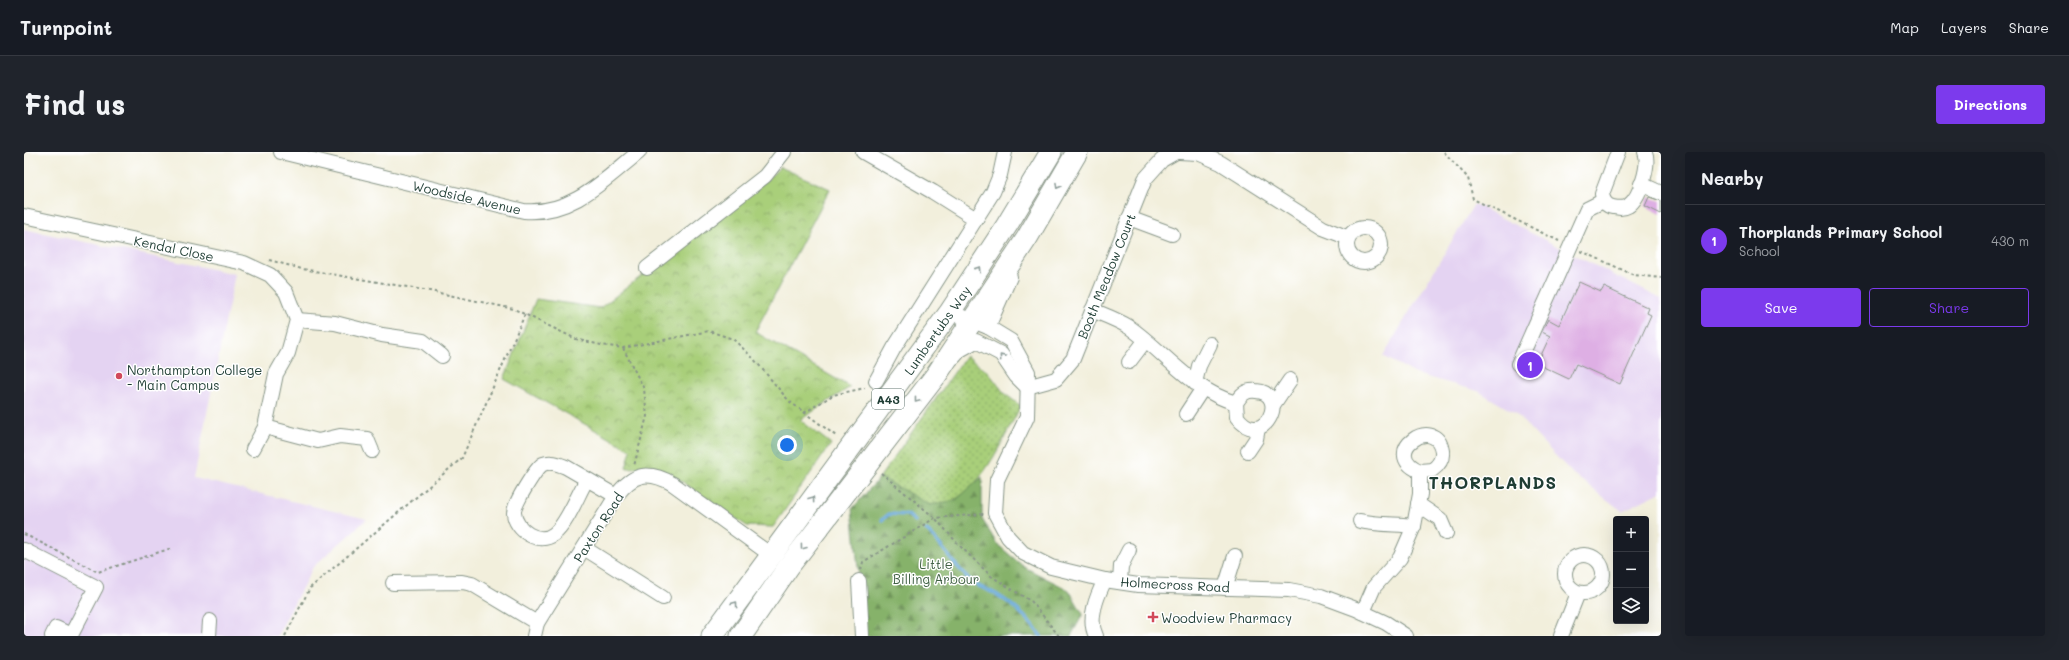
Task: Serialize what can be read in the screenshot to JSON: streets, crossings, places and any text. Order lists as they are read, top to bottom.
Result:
{
  "streets": {
    "highway": ["Lumbertubs Way", "A43"],
    "street": [
      "Woodside Avenue",
      "Kendal Close",
      "Booth Meadow Court",
      "Paxton Road",
      "Holmecross Road"
    ]
  },
  "districts": ["THORPLANDS"],
  "parks": ["Little Billing Arbour"],
  "places": {
    "other": ["Northampton College - Main Campus"],
    "health": ["Woodview Pharmacy"]
  },
  "page": {
    "header": "Turnpoint",
    "nav": ["Map", "Layers", "Share"],
    "buttons": [
      "Directions",
      ["Save", "Share"]
    ],
    "title": "Find us",
    "heading": "Nearby",
    "list": [
      {
        "mark": "1",
        "name": "Thorplands Primary School",
        "note": "School",
        "value": "430 m"
      }
    ],
    "pins": "1",
    "map_buttons": ["+", "−"]
  }
}
